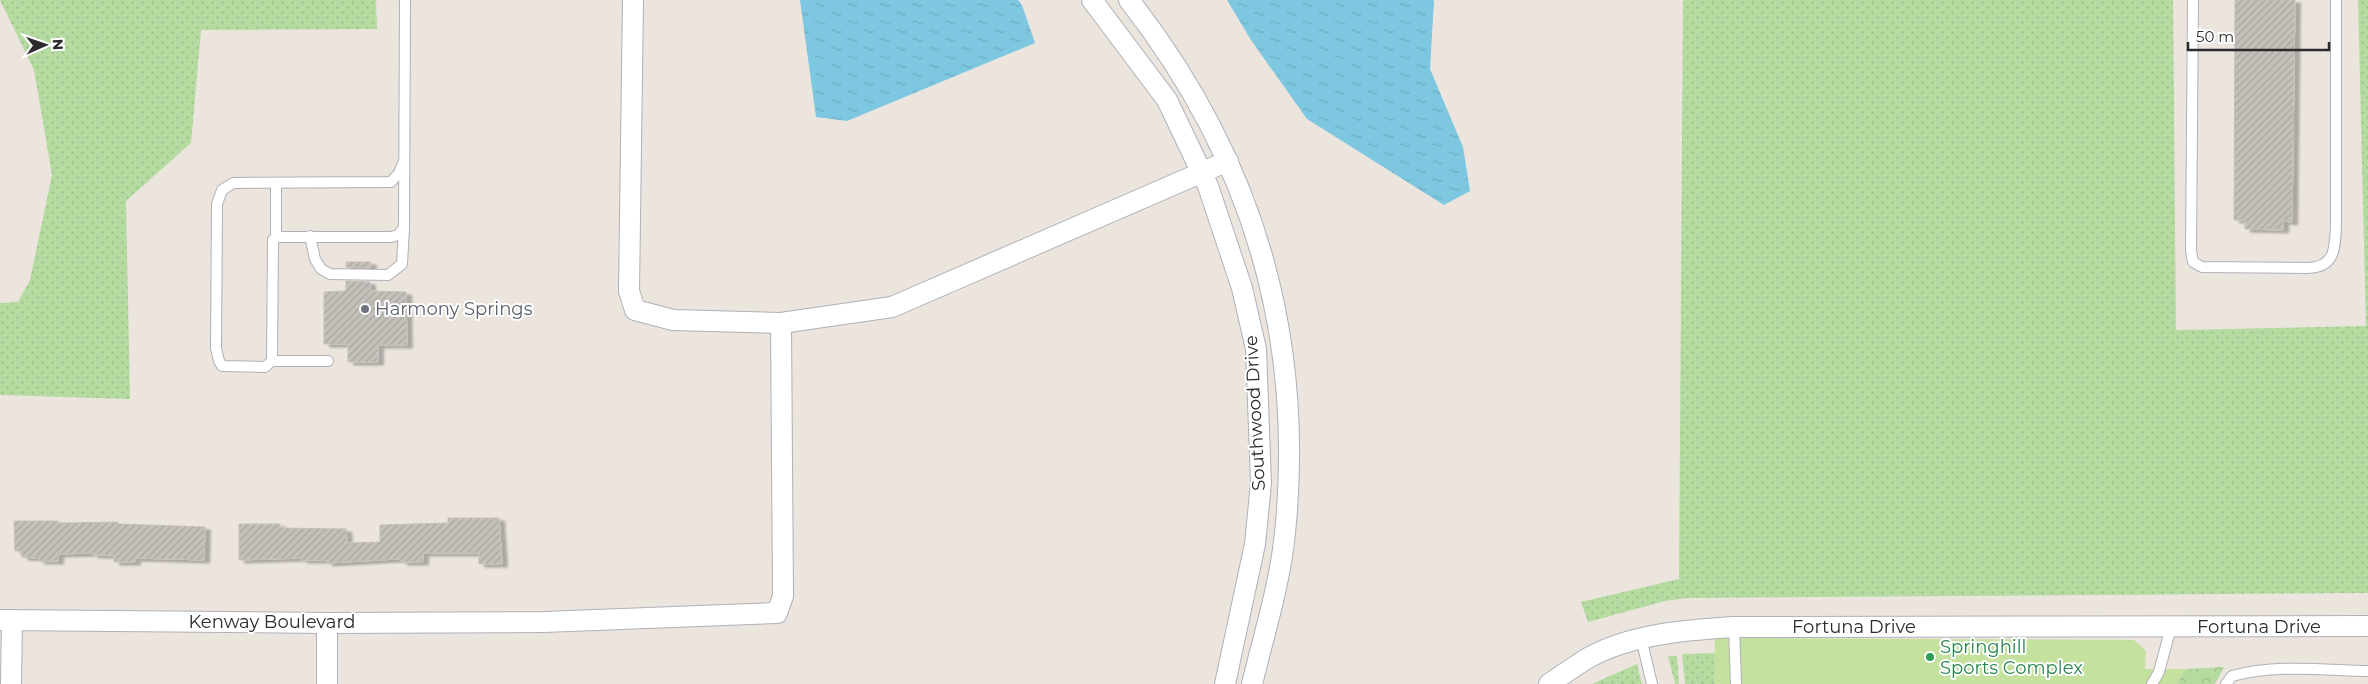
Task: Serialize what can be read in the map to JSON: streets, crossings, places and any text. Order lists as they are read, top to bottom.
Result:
{
  "streets": {
    "street": ["Southwood Drive", "Kenway Boulevard", "Fortuna Drive"]
  },
  "places": ["Harmony Springs", "Springhill Sports Complex"],
  "scale_bar": "50 m",
  "north": "right"
}
